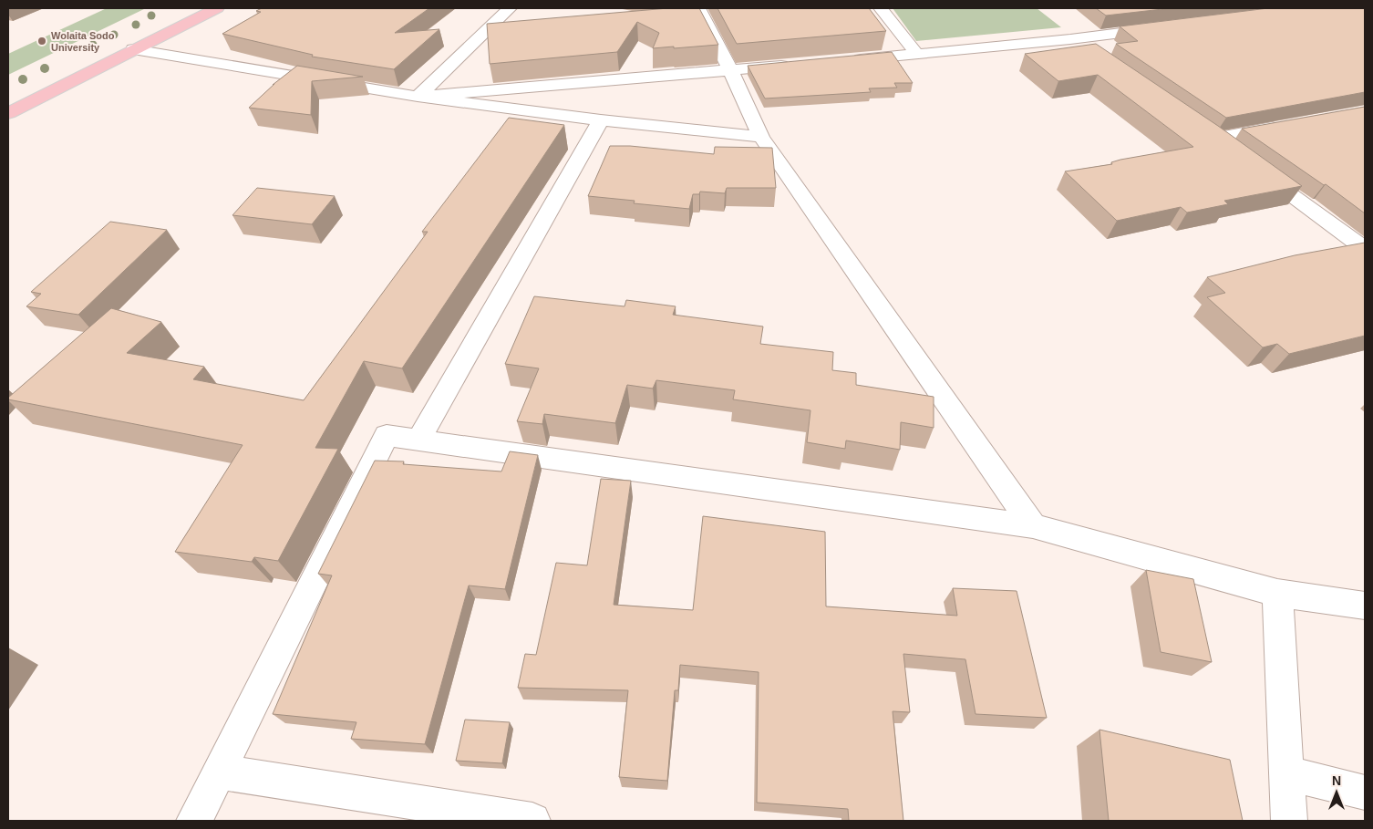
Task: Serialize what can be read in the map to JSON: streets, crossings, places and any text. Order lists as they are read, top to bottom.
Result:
{
  "places": ["Wolaita Sodo University"],
  "north": "top"
}
